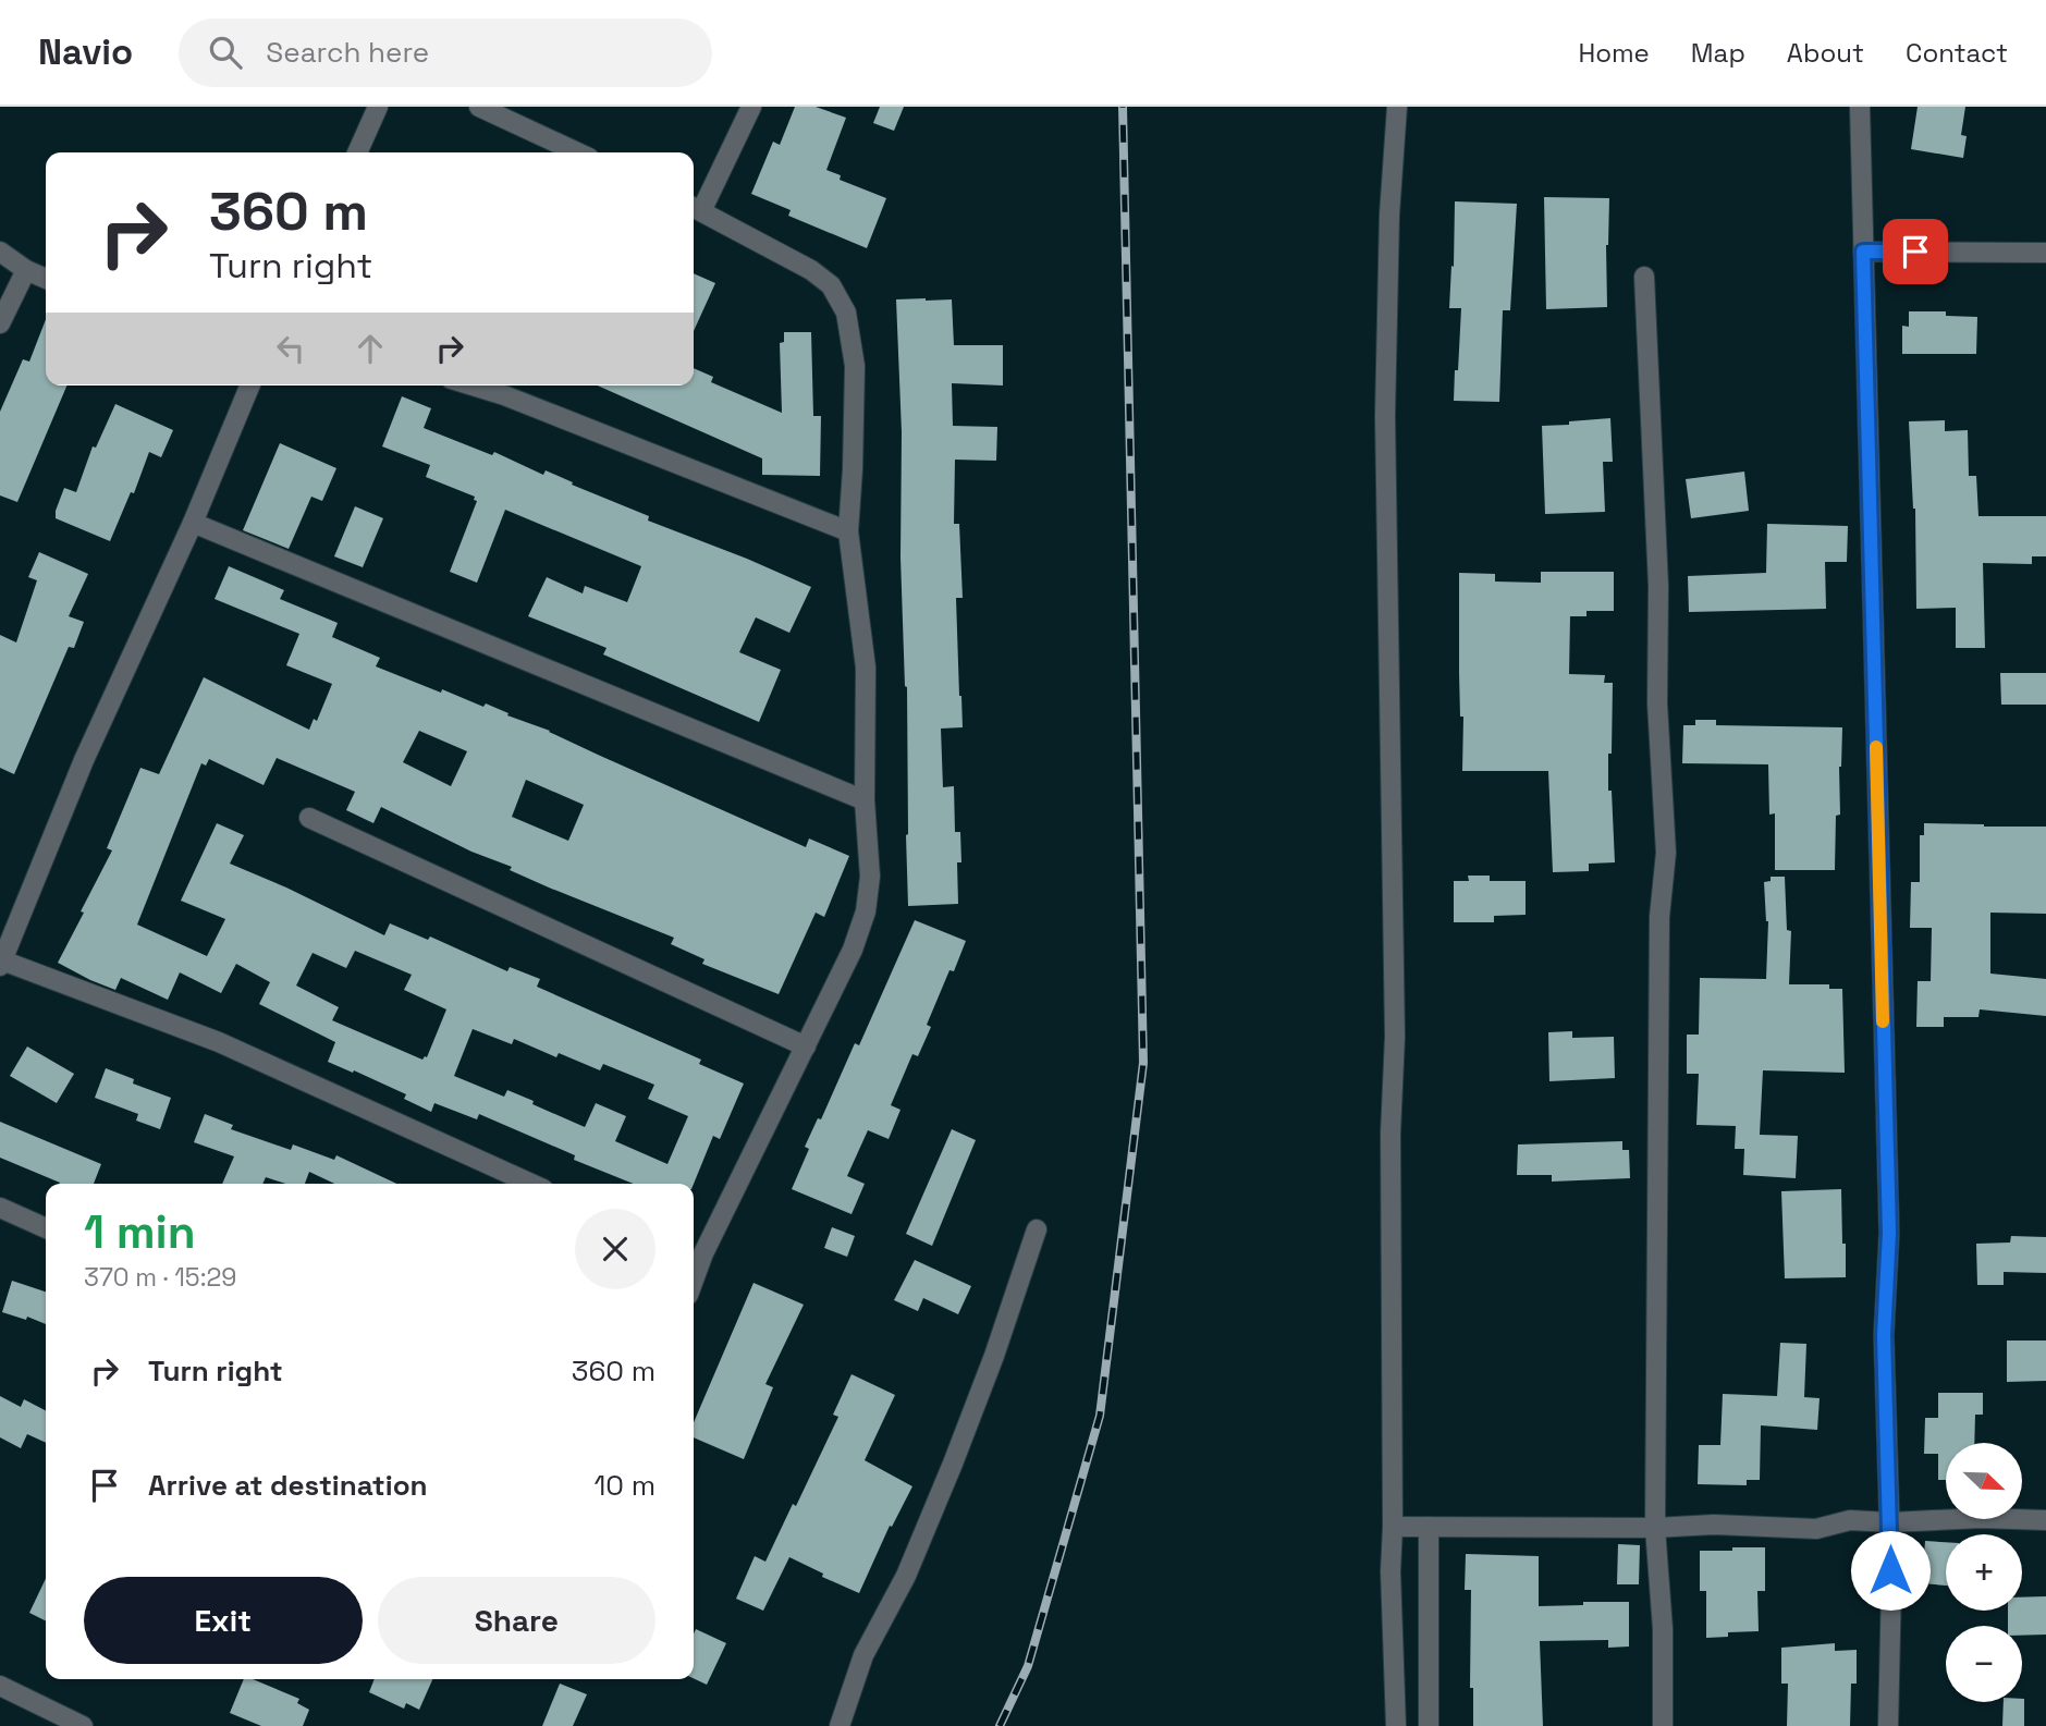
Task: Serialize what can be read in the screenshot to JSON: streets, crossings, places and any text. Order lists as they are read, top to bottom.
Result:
{
  "north": "bottom right",
  "page": {
    "header": "Navio",
    "search": "Search here",
    "nav": [
      "Home",
      "Map",
      "About",
      "Contact"
    ],
    "turn": ["360 m", "Turn right"],
    "heading": ["1 min", "370 m · 15:29"],
    "list": [
      {
        "name": "Turn right",
        "value": "360 m"
      },
      {
        "name": "Arrive at destination",
        "value": "10 m"
      }
    ],
    "map_buttons": ["+", "−"],
    "buttons": ["Exit", "Share"]
  }
}
